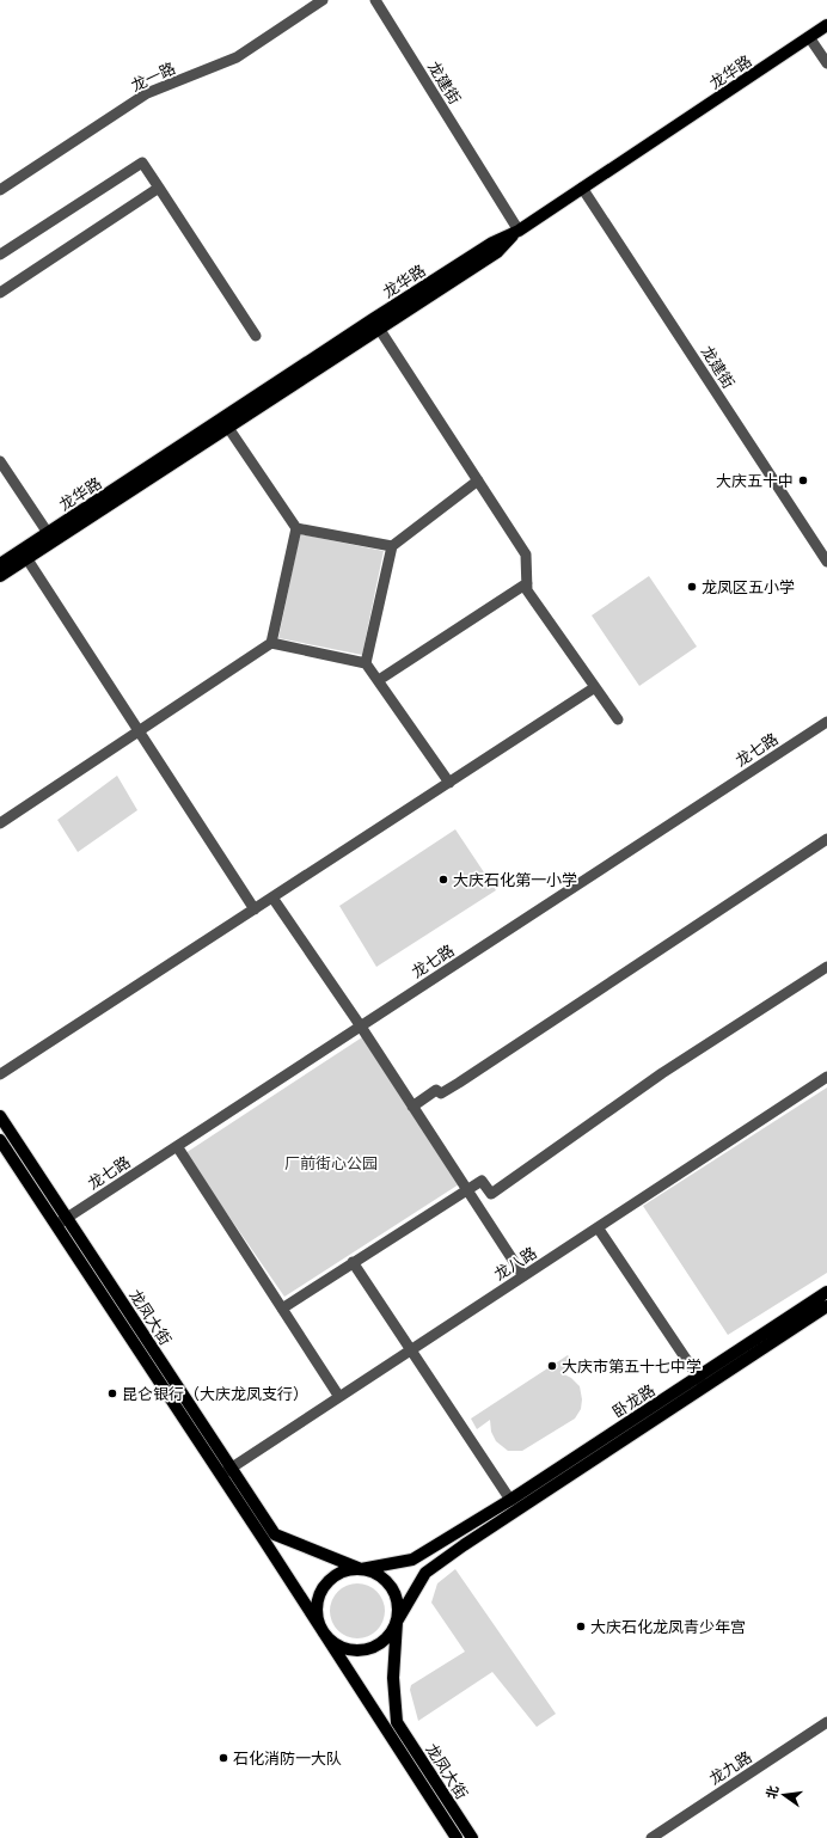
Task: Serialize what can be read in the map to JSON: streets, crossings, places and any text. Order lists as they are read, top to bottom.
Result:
{
  "streets": {
    "main road": ["龙华路", "龙凤大街", "卧龙路"],
    "street": [
      "龙一路",
      "龙建街",
      "龙七路",
      "龙八路",
      "龙九路"
    ]
  },
  "crossings": [
    ["龙华路", "龙建街"],
    ["龙七路", "龙凤大街"],
    ["龙八路", "龙凤大街"],
    ["龙凤大街", "卧龙路"]
  ],
  "parks": ["厂前街心公园"],
  "places": [
    "大庆五十中",
    "龙凤区五小学",
    "大庆石化第一小学",
    "大庆市第五十七中学",
    "昆仑银行（大庆龙凤支行）",
    "大庆石化龙凤青少年宫",
    "石化消防一大队"
  ],
  "north": "left"
}
